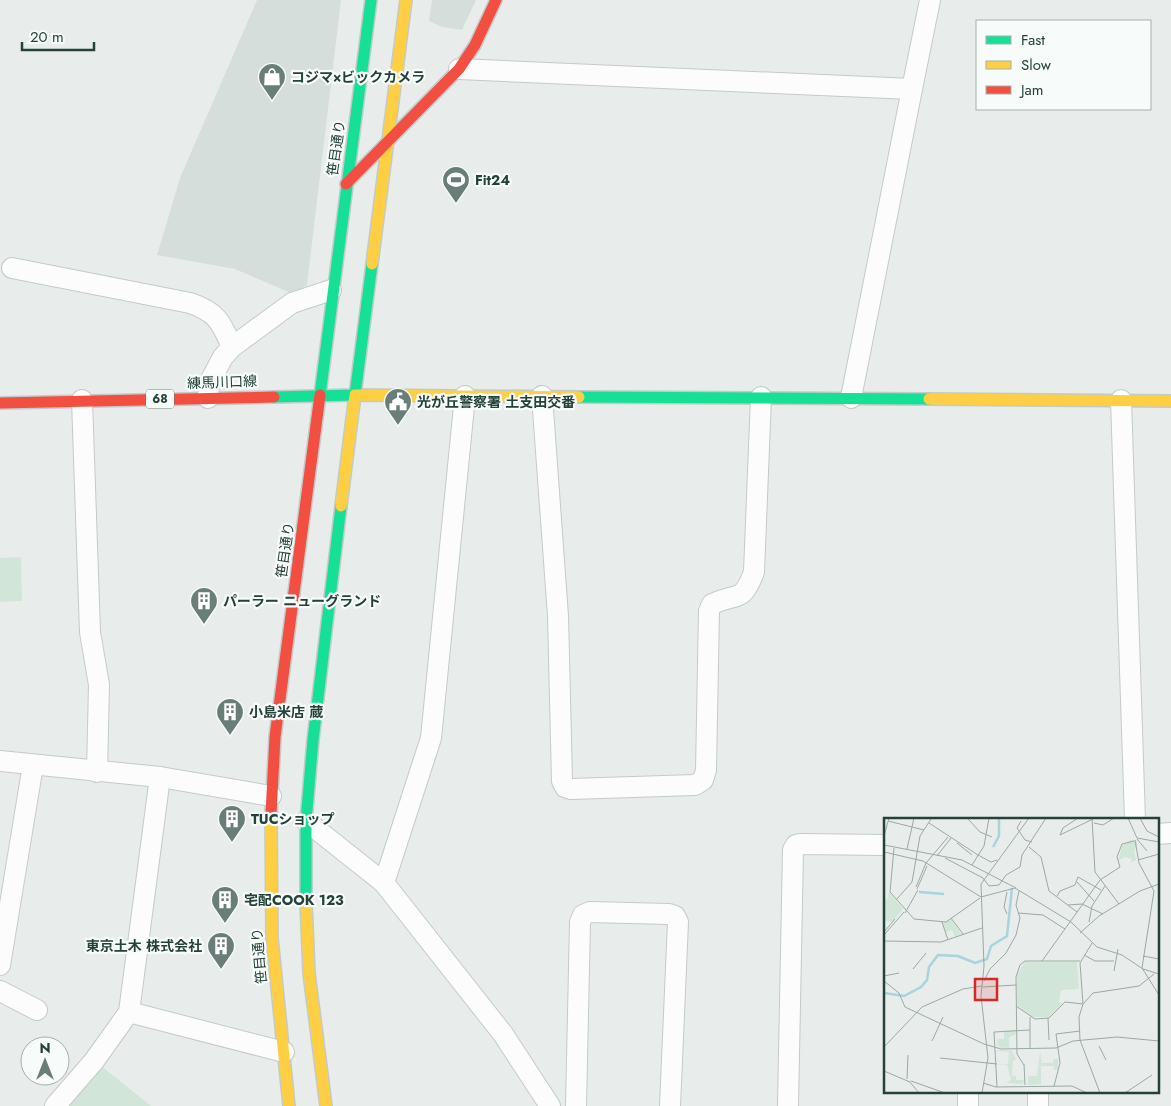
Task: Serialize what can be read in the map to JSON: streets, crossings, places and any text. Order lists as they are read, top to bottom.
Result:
{
  "streets": {
    "main road": ["笹目通り", "練馬川口線", "68"]
  },
  "crossings": [
    ["笹目通り", "練馬川口線"]
  ],
  "places": {
    "shop": ["コジマ×ビックカメラ"],
    "sports": ["Fit24"],
    "public building": ["光が丘警察署 土支田交番"],
    "building": [
      "パーラー ニューグランド",
      "小島米店 蔵",
      "TUCショップ",
      "宅配COOK 123",
      "東京土木 株式会社"
    ]
  },
  "legend": ["Fast", "Slow", "Jam"],
  "scale_bar": "20 m",
  "north": "top"
}
